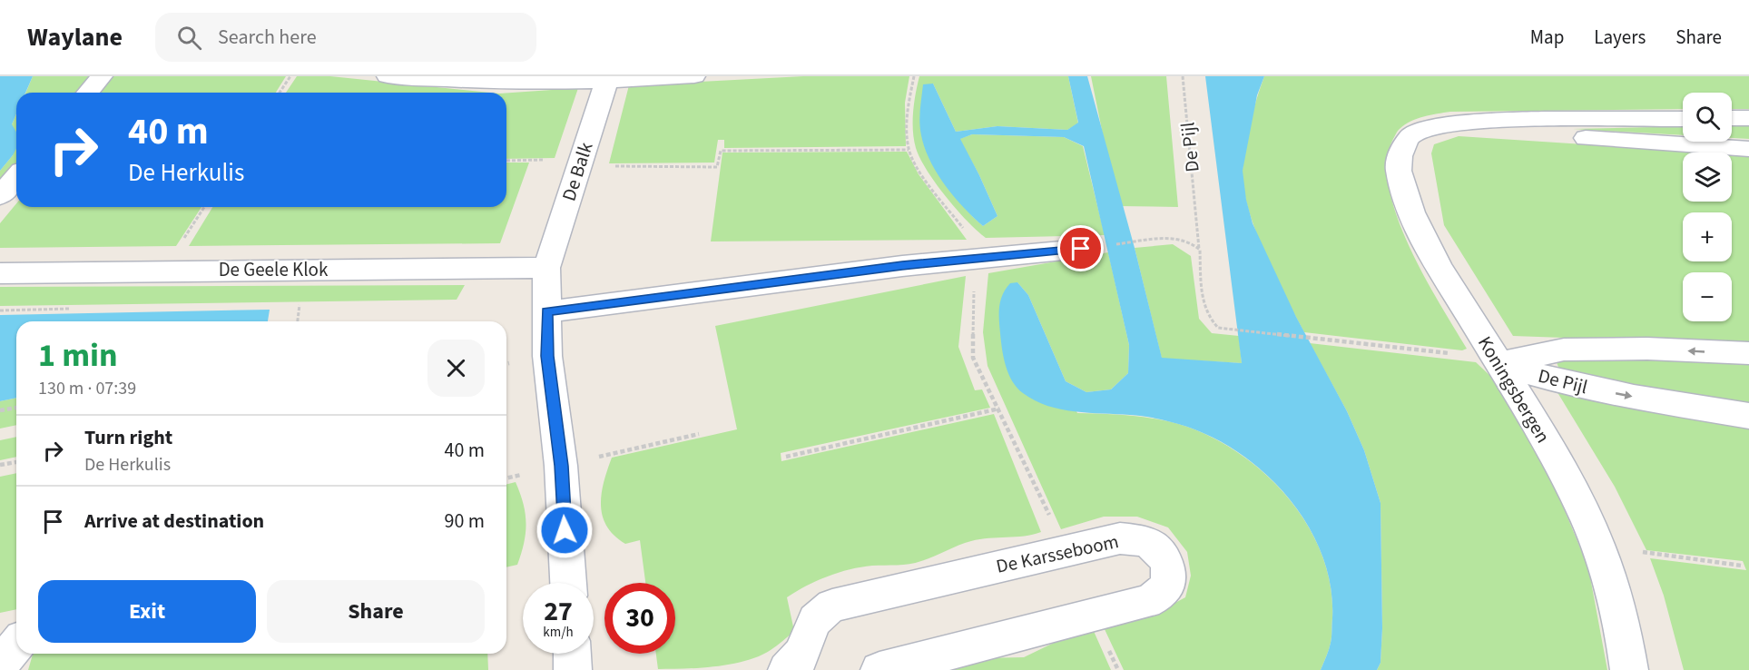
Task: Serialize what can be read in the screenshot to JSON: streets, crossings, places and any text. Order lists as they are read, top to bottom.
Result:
{
  "streets": {
    "street": [
      "De Pijl",
      "De Balk",
      "De Geele Klok",
      "Koningsbergen",
      "De Karsseboom"
    ]
  },
  "crossings": [
    ["De Pijl", "Koningsbergen"],
    ["De Balk", "De Geele Klok"]
  ],
  "page": {
    "header": "Waylane",
    "search": "Search here",
    "nav": ["Map", "Layers", "Share"],
    "map_buttons": ["+", "−"],
    "turn": ["40 m", "De Herkulis"],
    "heading": ["1 min", "130 m · 07:39"],
    "list": [
      {
        "name": "Turn right",
        "note": "De Herkulis",
        "value": "40 m"
      },
      {
        "name": "Arrive at destination",
        "value": "90 m"
      }
    ],
    "buttons": ["Exit", "Share"],
    "speed": "27 km/h",
    "limit": "30"
  }
}
